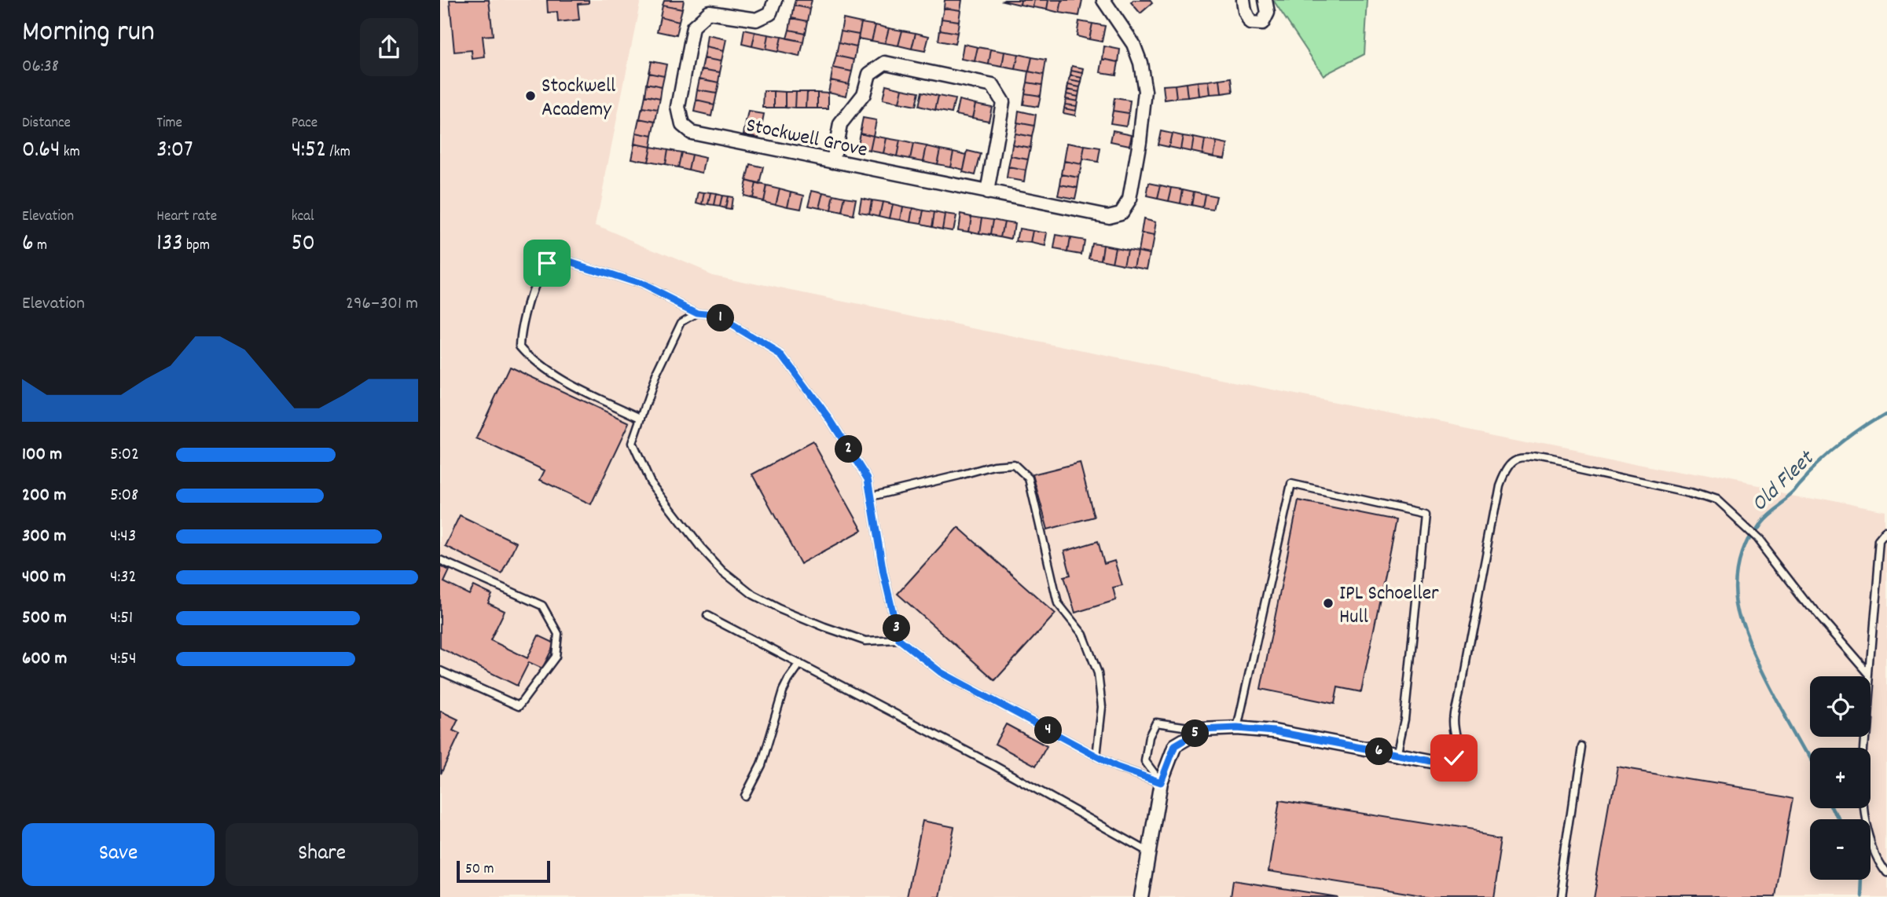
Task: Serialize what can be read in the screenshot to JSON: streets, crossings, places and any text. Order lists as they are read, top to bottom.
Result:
{
  "streets": {
    "street": ["Stockwell Grove"]
  },
  "water": ["Old Fleet"],
  "places": ["Stockwell Academy", "IPL Schoeller Hull"],
  "scale_bar": "50 m",
  "page": {
    "heading": ["Morning run", "06:38"],
    "stats": [
      ["Distance", "0.64 km"],
      ["Time", "3:07"],
      ["Pace", "4:52 /km"],
      ["Elevation", "6 m"],
      ["Heart rate", "133 bpm"],
      ["kcal", "50"]
    ],
    "chart": ["Elevation", "296–301 m"],
    "pins": [
      "1",
      "2",
      "3",
      "4",
      "5",
      "6"
    ],
    "list": [
      {
        "name": "100 m",
        "note": "5:02"
      },
      {
        "name": "200 m",
        "note": "5:08"
      },
      {
        "name": "300 m",
        "note": "4:43"
      },
      {
        "name": "400 m",
        "note": "4:32"
      },
      {
        "name": "500 m",
        "note": "4:51"
      },
      {
        "name": "600 m",
        "note": "4:54"
      }
    ],
    "map_buttons": ["+", "−"],
    "buttons": ["Save", "Share"],
    "scale": "50 m"
  }
}
